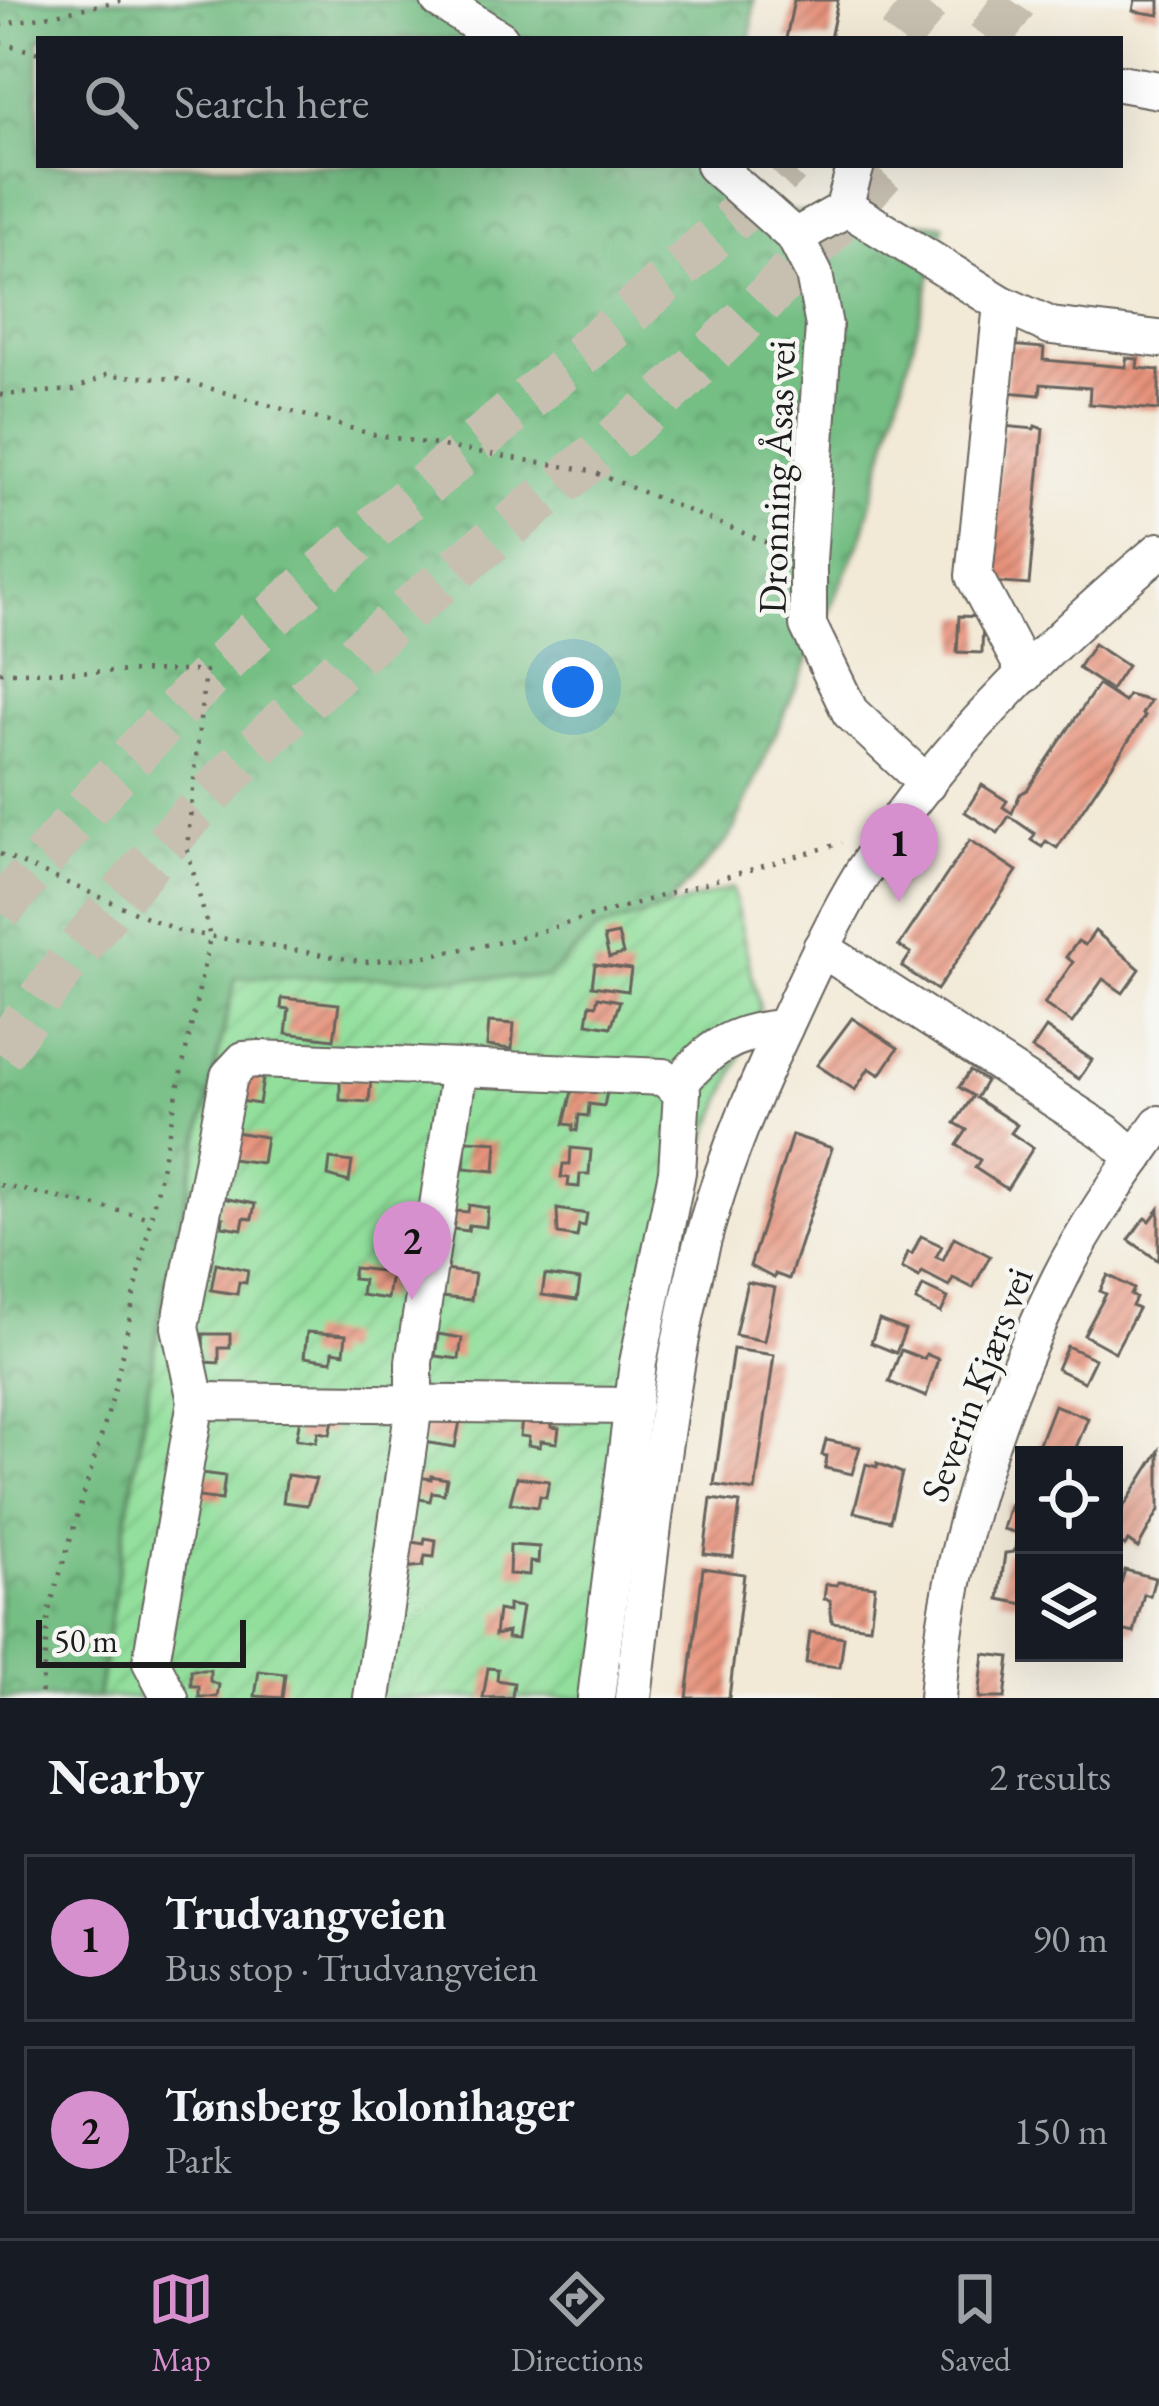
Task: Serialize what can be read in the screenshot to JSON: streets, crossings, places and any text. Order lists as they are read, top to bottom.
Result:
{
  "streets": {
    "street": ["Dronning Åsas vei", "Severin Kjærs vei"]
  },
  "scale_bar": "50 m",
  "page": {
    "search": "Search here",
    "pins": ["1", "2"],
    "scale": "50 m",
    "heading": ["Nearby", "2 results"],
    "list": [
      {
        "mark": "1",
        "name": "Trudvangveien",
        "note": "Bus stop · Trudvangveien",
        "value": "90 m"
      },
      {
        "mark": "2",
        "name": "Tønsberg kolonihager",
        "note": "Park",
        "value": "150 m"
      }
    ],
    "nav": ["Map", "Directions", "Saved"]
  }
}
